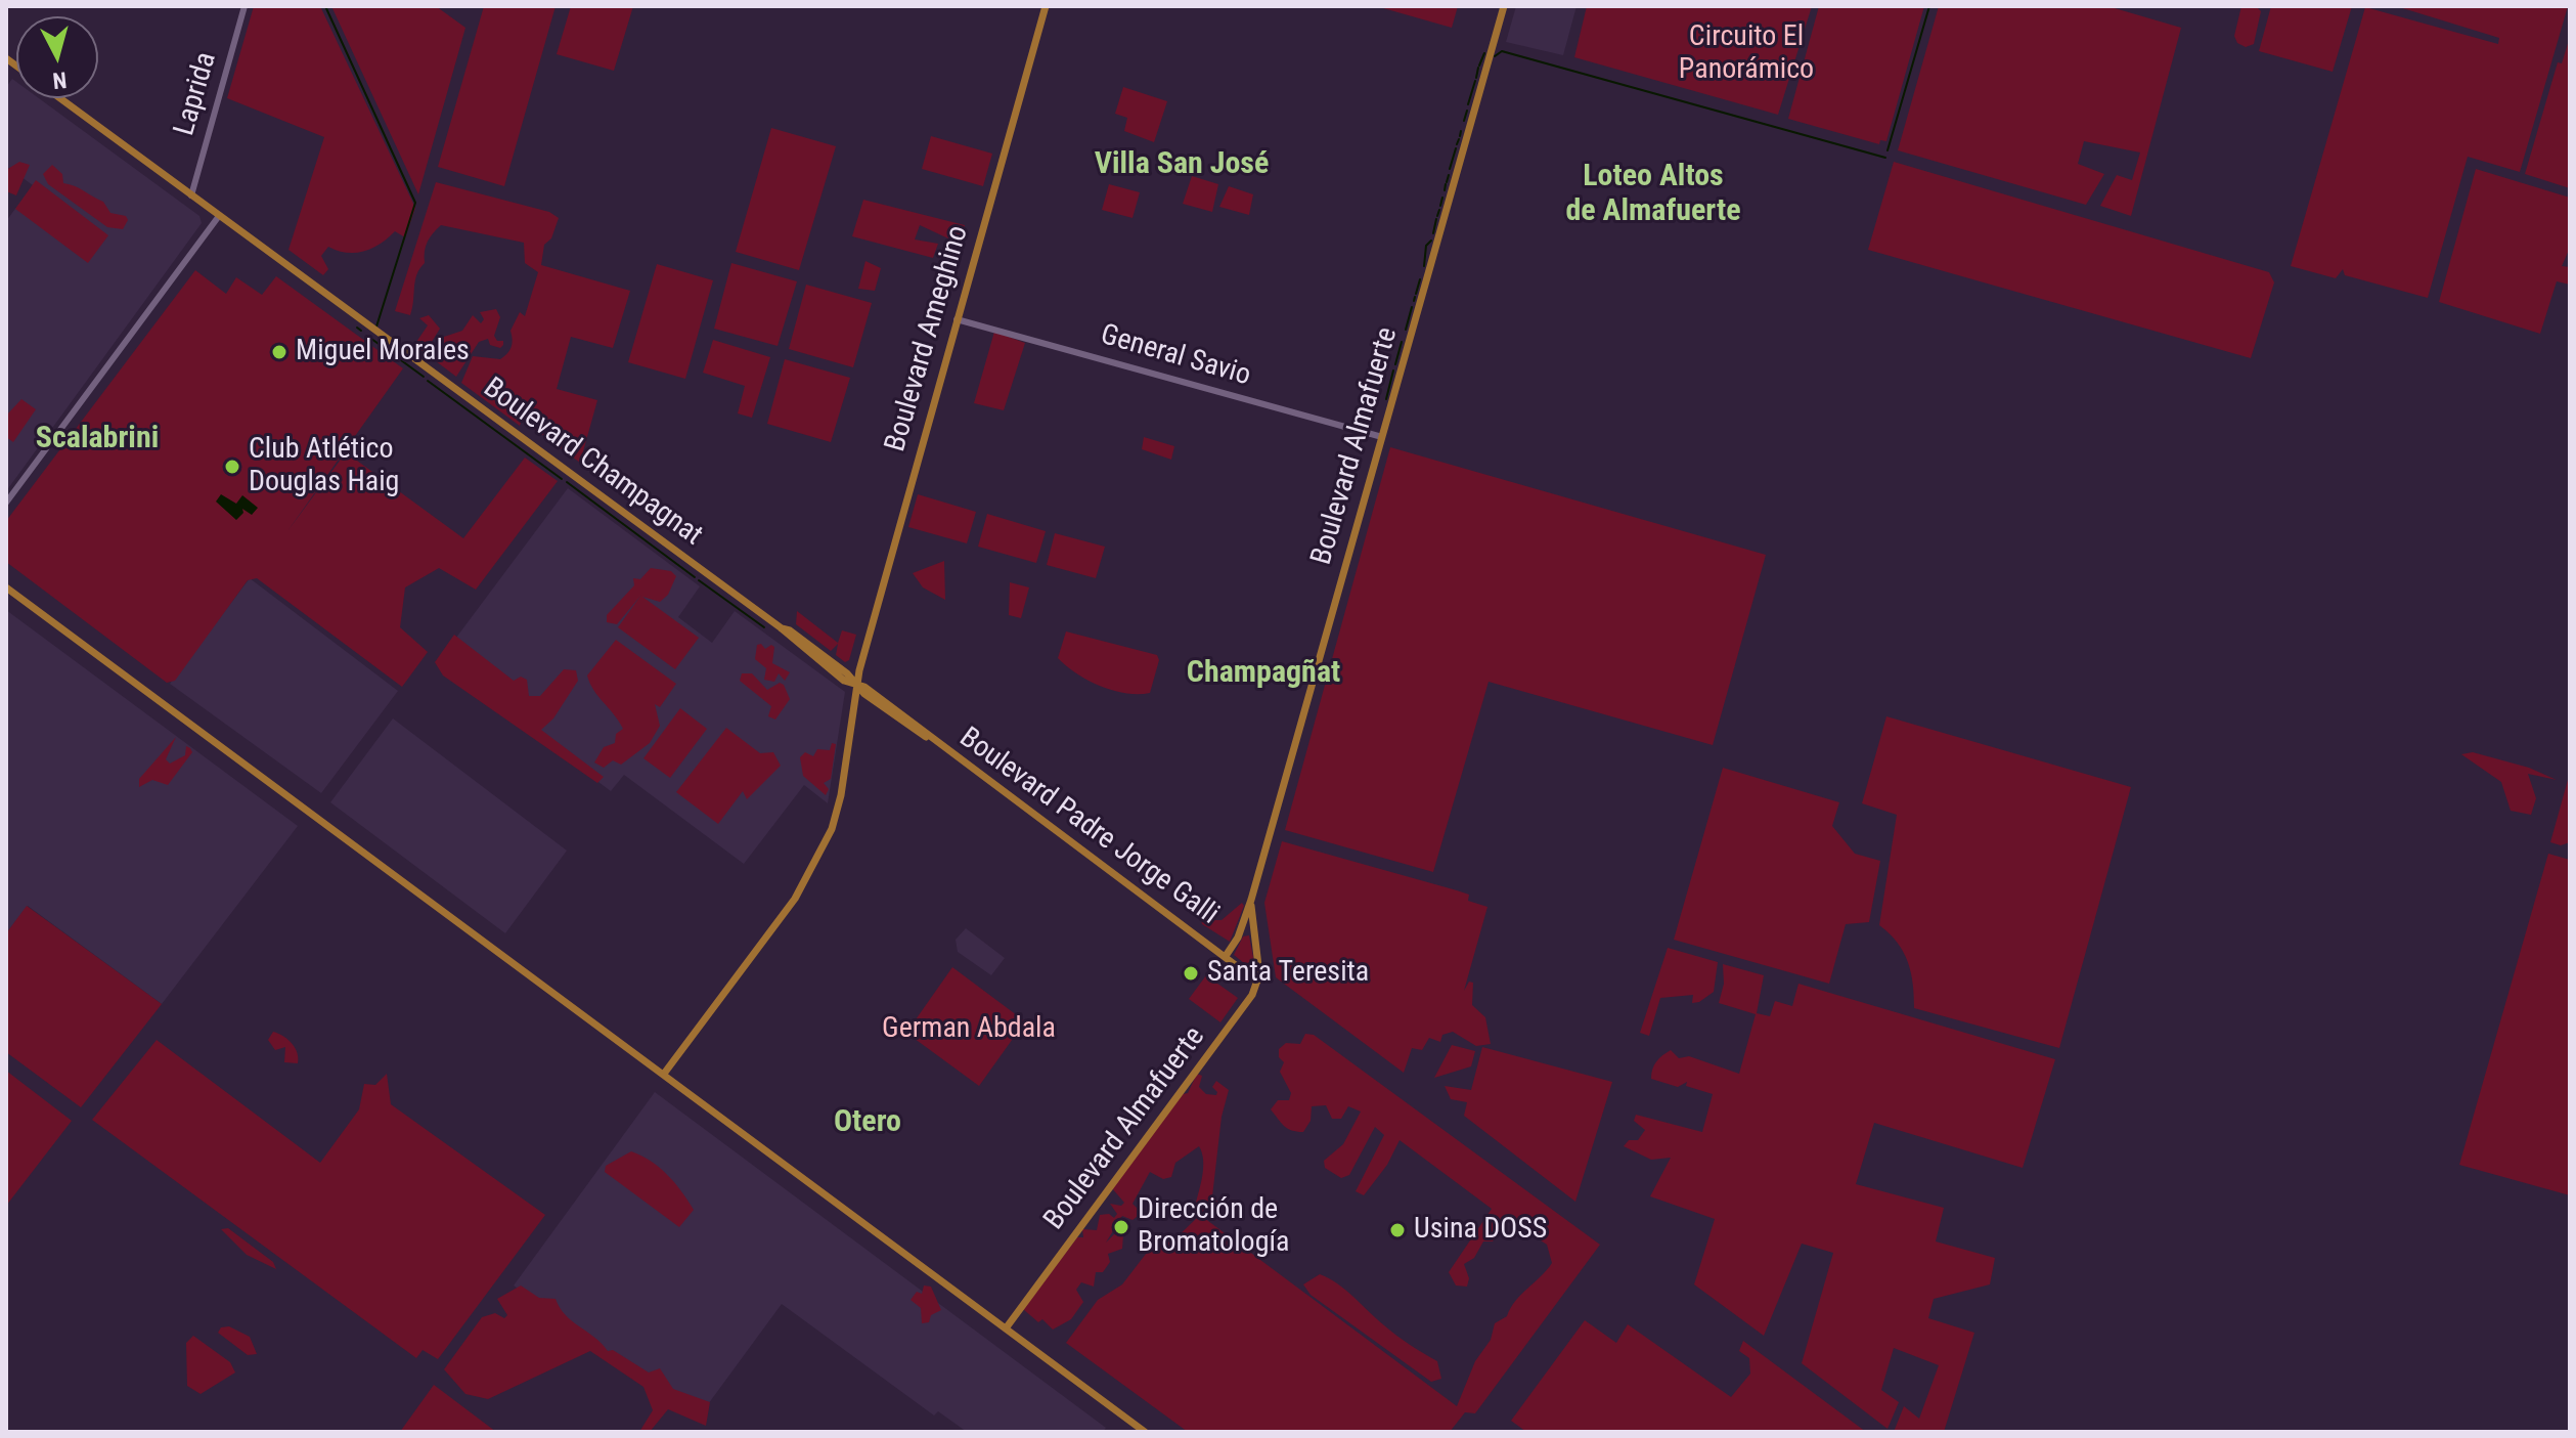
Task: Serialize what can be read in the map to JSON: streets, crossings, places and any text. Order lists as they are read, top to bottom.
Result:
{
  "streets": {
    "main road": [
      "Boulevard Ameghino",
      "Boulevard Almafuerte",
      "Boulevard Champagnat",
      "Boulevard Padre Jorge Galli"
    ],
    "street": ["Laprida", "General Savio"]
  },
  "crossings": [
    ["Laprida", "Boulevard Champagnat"],
    ["Boulevard Ameghino", "General Savio"],
    ["Boulevard Ameghino", "Boulevard Champagnat"],
    ["Boulevard Ameghino", "Boulevard Padre Jorge Galli"],
    ["General Savio", "Boulevard Almafuerte"],
    ["Boulevard Almafuerte", "Boulevard Padre Jorge Galli"],
    ["Boulevard Champagnat", "Boulevard Padre Jorge Galli"]
  ],
  "districts": [
    "Villa San José",
    "Loteo Altos de Almafuerte",
    "Scalabrini",
    "Champagñat",
    "Otero"
  ],
  "parks": ["Circuito El Panorámico", "German Abdala"],
  "places": [
    "Miguel Morales",
    "Club Atlético Douglas Haig",
    "Santa Teresita",
    "Dirección de Bromatología",
    "Usina DOSS"
  ],
  "north": "bottom"
}
